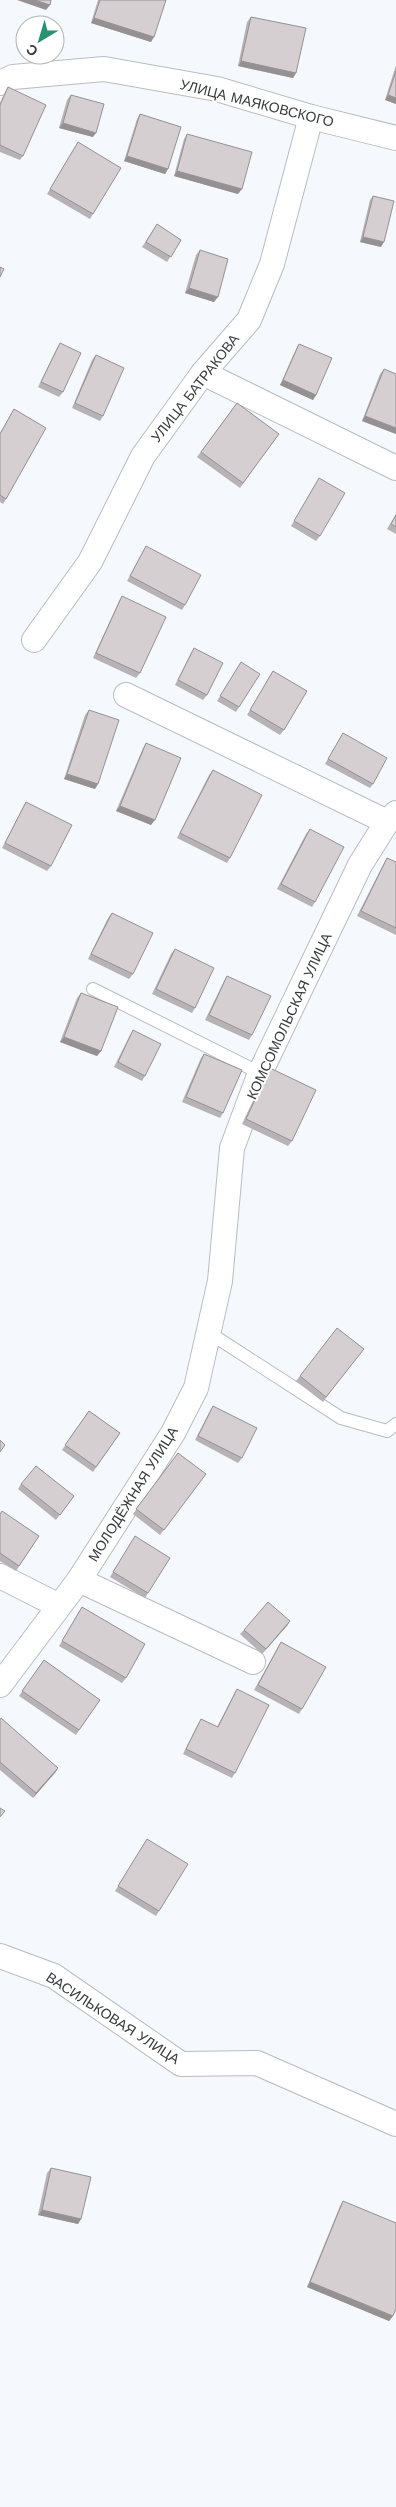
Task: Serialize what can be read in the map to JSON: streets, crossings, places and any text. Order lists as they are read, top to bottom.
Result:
{
  "streets": {
    "street": [
      "УЛИЦА МАЯКОВСКОГО",
      "УЛИЦА БАТРАКОВА",
      "КОМСОМОЛЬСКАЯ УЛИЦА",
      "МОЛОДЁЖНАЯ УЛИЦА",
      "ВАСИЛЬКОВАЯ УЛИЦА"
    ]
  },
  "crossings": [
    ["УЛИЦА МАЯКОВСКОГО", "УЛИЦА БАТРАКОВА"],
    ["КОМСОМОЛЬСКАЯ УЛИЦА", "МОЛОДЁЖНАЯ УЛИЦА"]
  ],
  "north": "bottom left"
}
